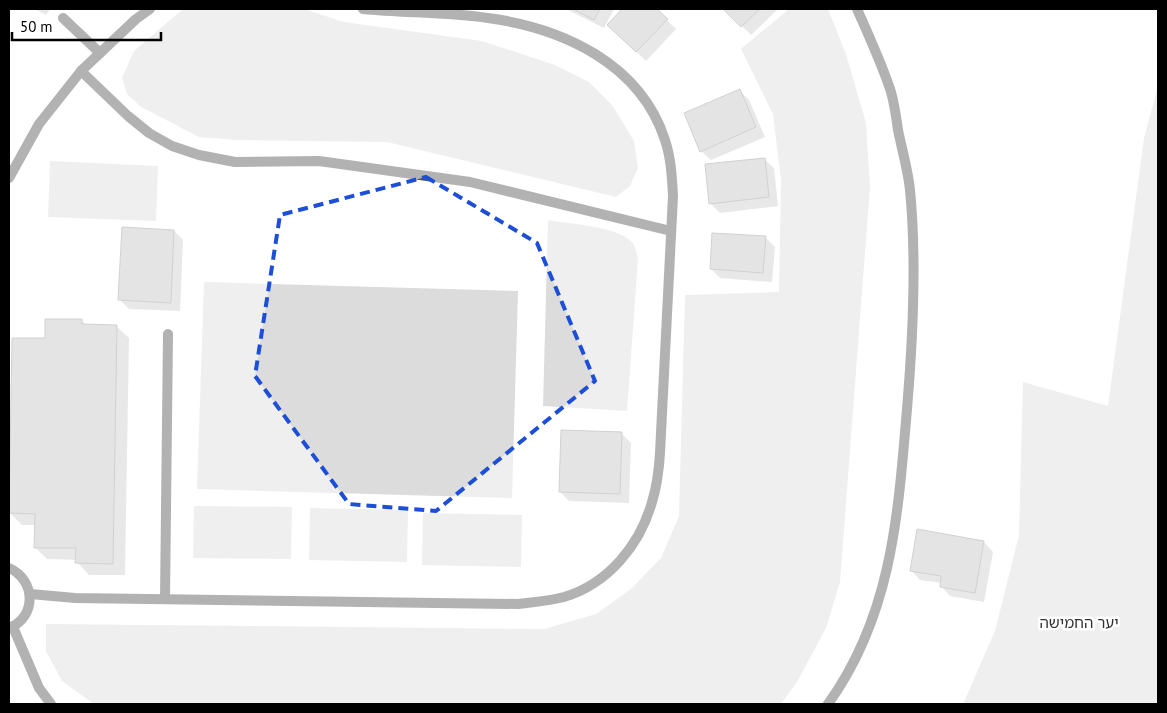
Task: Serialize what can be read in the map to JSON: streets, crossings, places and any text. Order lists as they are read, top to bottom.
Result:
{
  "parks": ["יער החמישה"],
  "scale_bar": "50 m"
}
